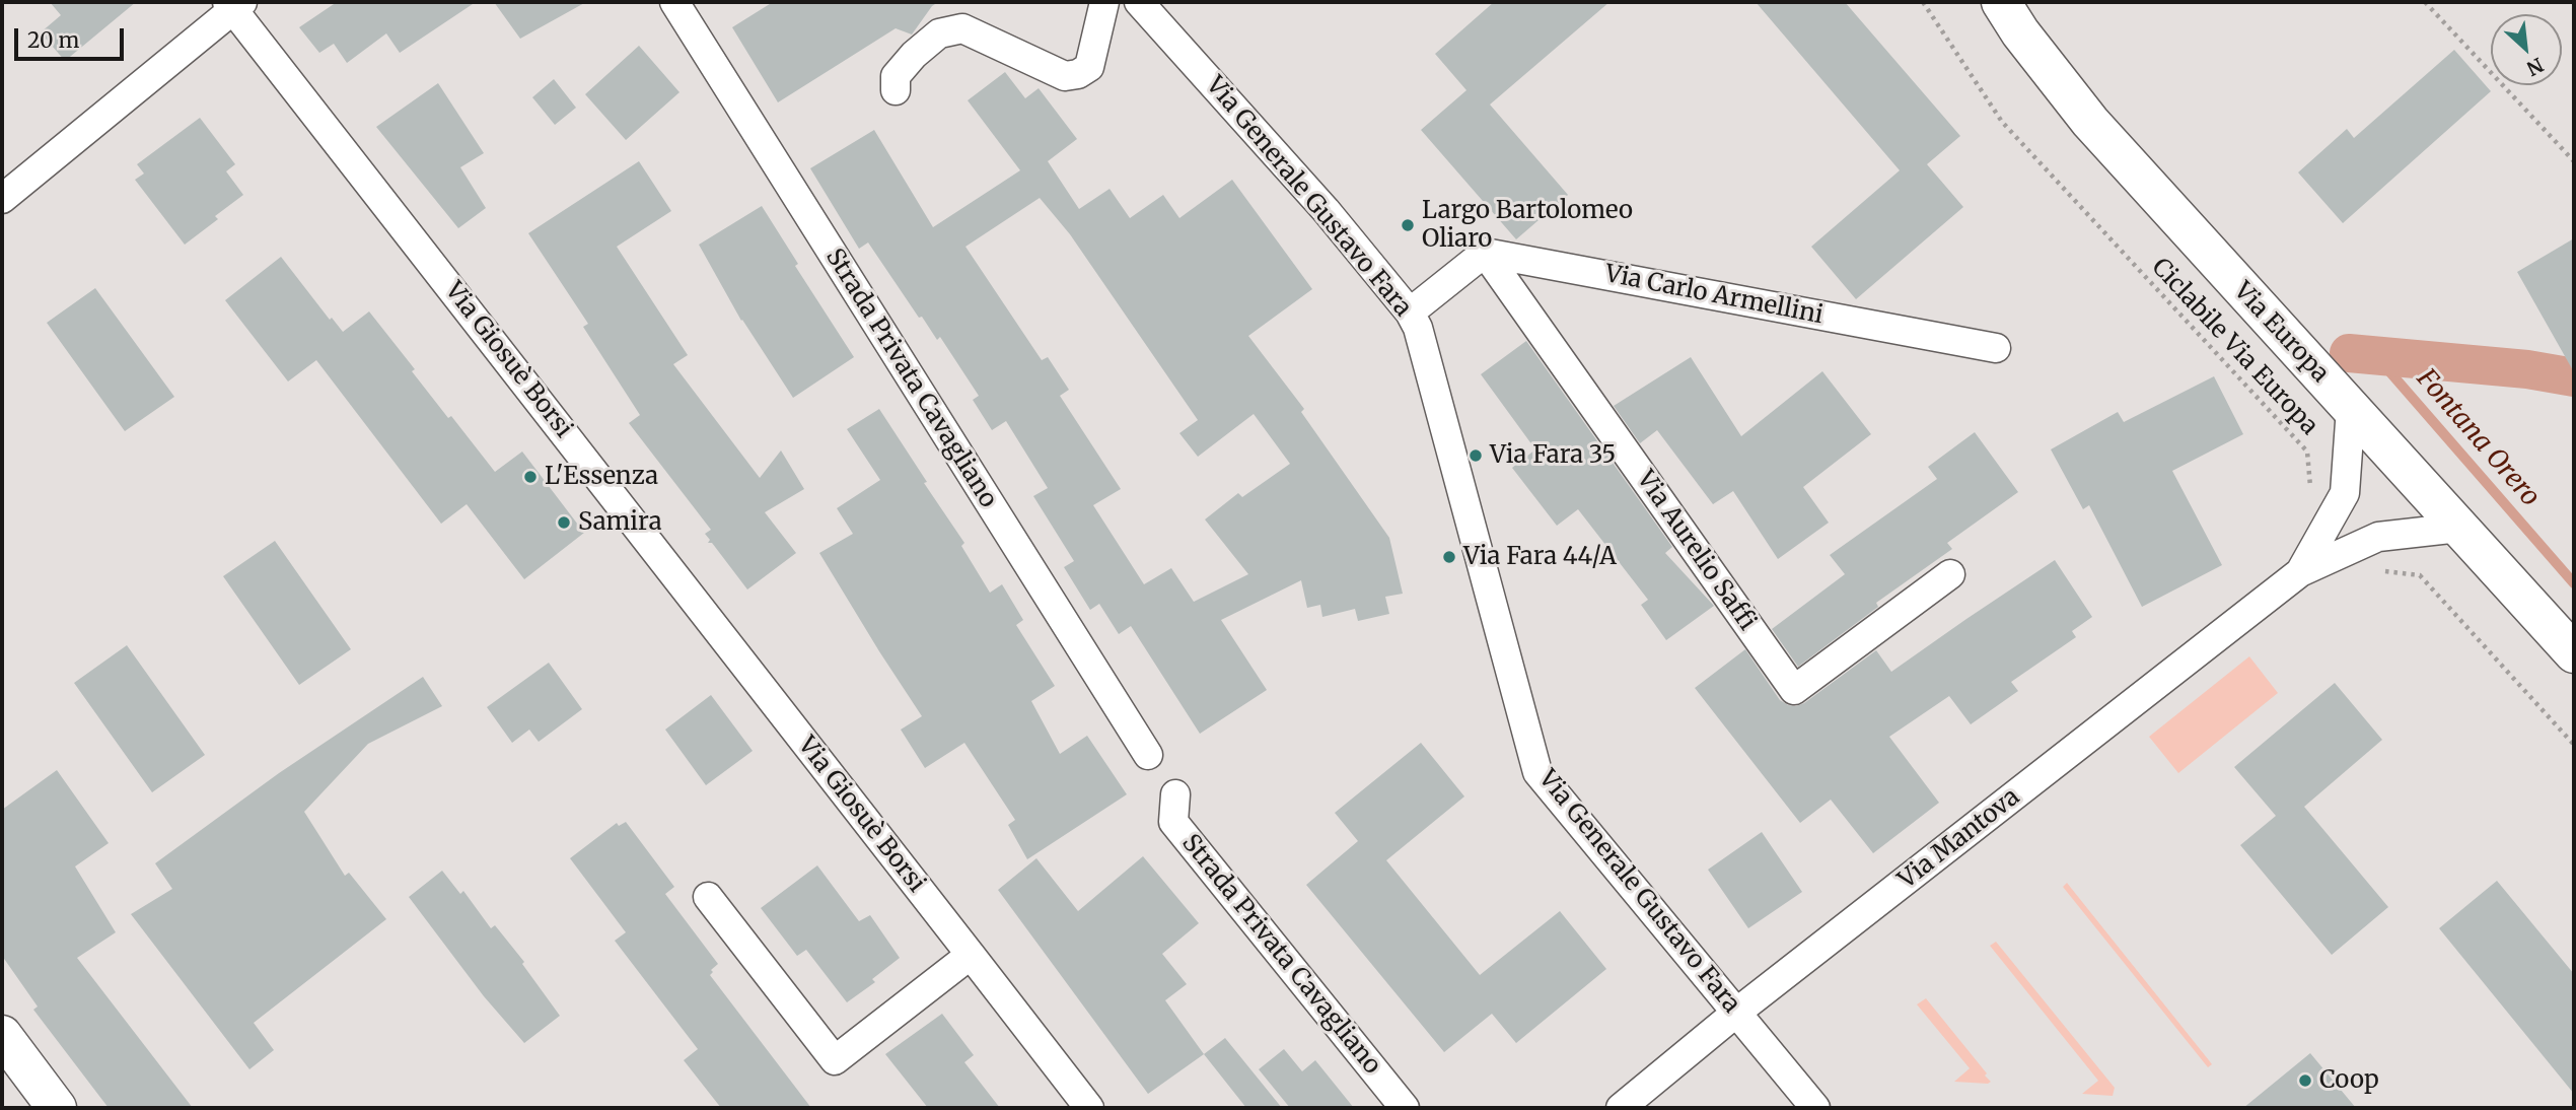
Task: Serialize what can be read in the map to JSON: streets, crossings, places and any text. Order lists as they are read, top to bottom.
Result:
{
  "streets": {
    "main road": ["Via Europa"],
    "street": [
      "Via Generale Gustavo Fara",
      "Via Carlo Armellini",
      "Via Giosuè Borsi",
      "Strada Privata Cavagliano",
      "Via Aurelio Saffi",
      "Via Mantova"
    ],
    "path": ["Ciclabile Via Europa"]
  },
  "crossings": [
    ["Via Generale Gustavo Fara", "Via Mantova"],
    ["Via Carlo Armellini", "Via Aurelio Saffi"],
    ["Via Europa", "Via Mantova"],
    ["Ciclabile Via Europa", "Via Mantova"]
  ],
  "water": ["Fontana Orero"],
  "places": [
    "Largo Bartolomeo Oliaro",
    "Via Fara 35",
    "L'Essenza",
    "Samira",
    "Via Fara 44/A",
    "Coop"
  ],
  "scale_bar": "20 m",
  "north": "bottom right"
}
